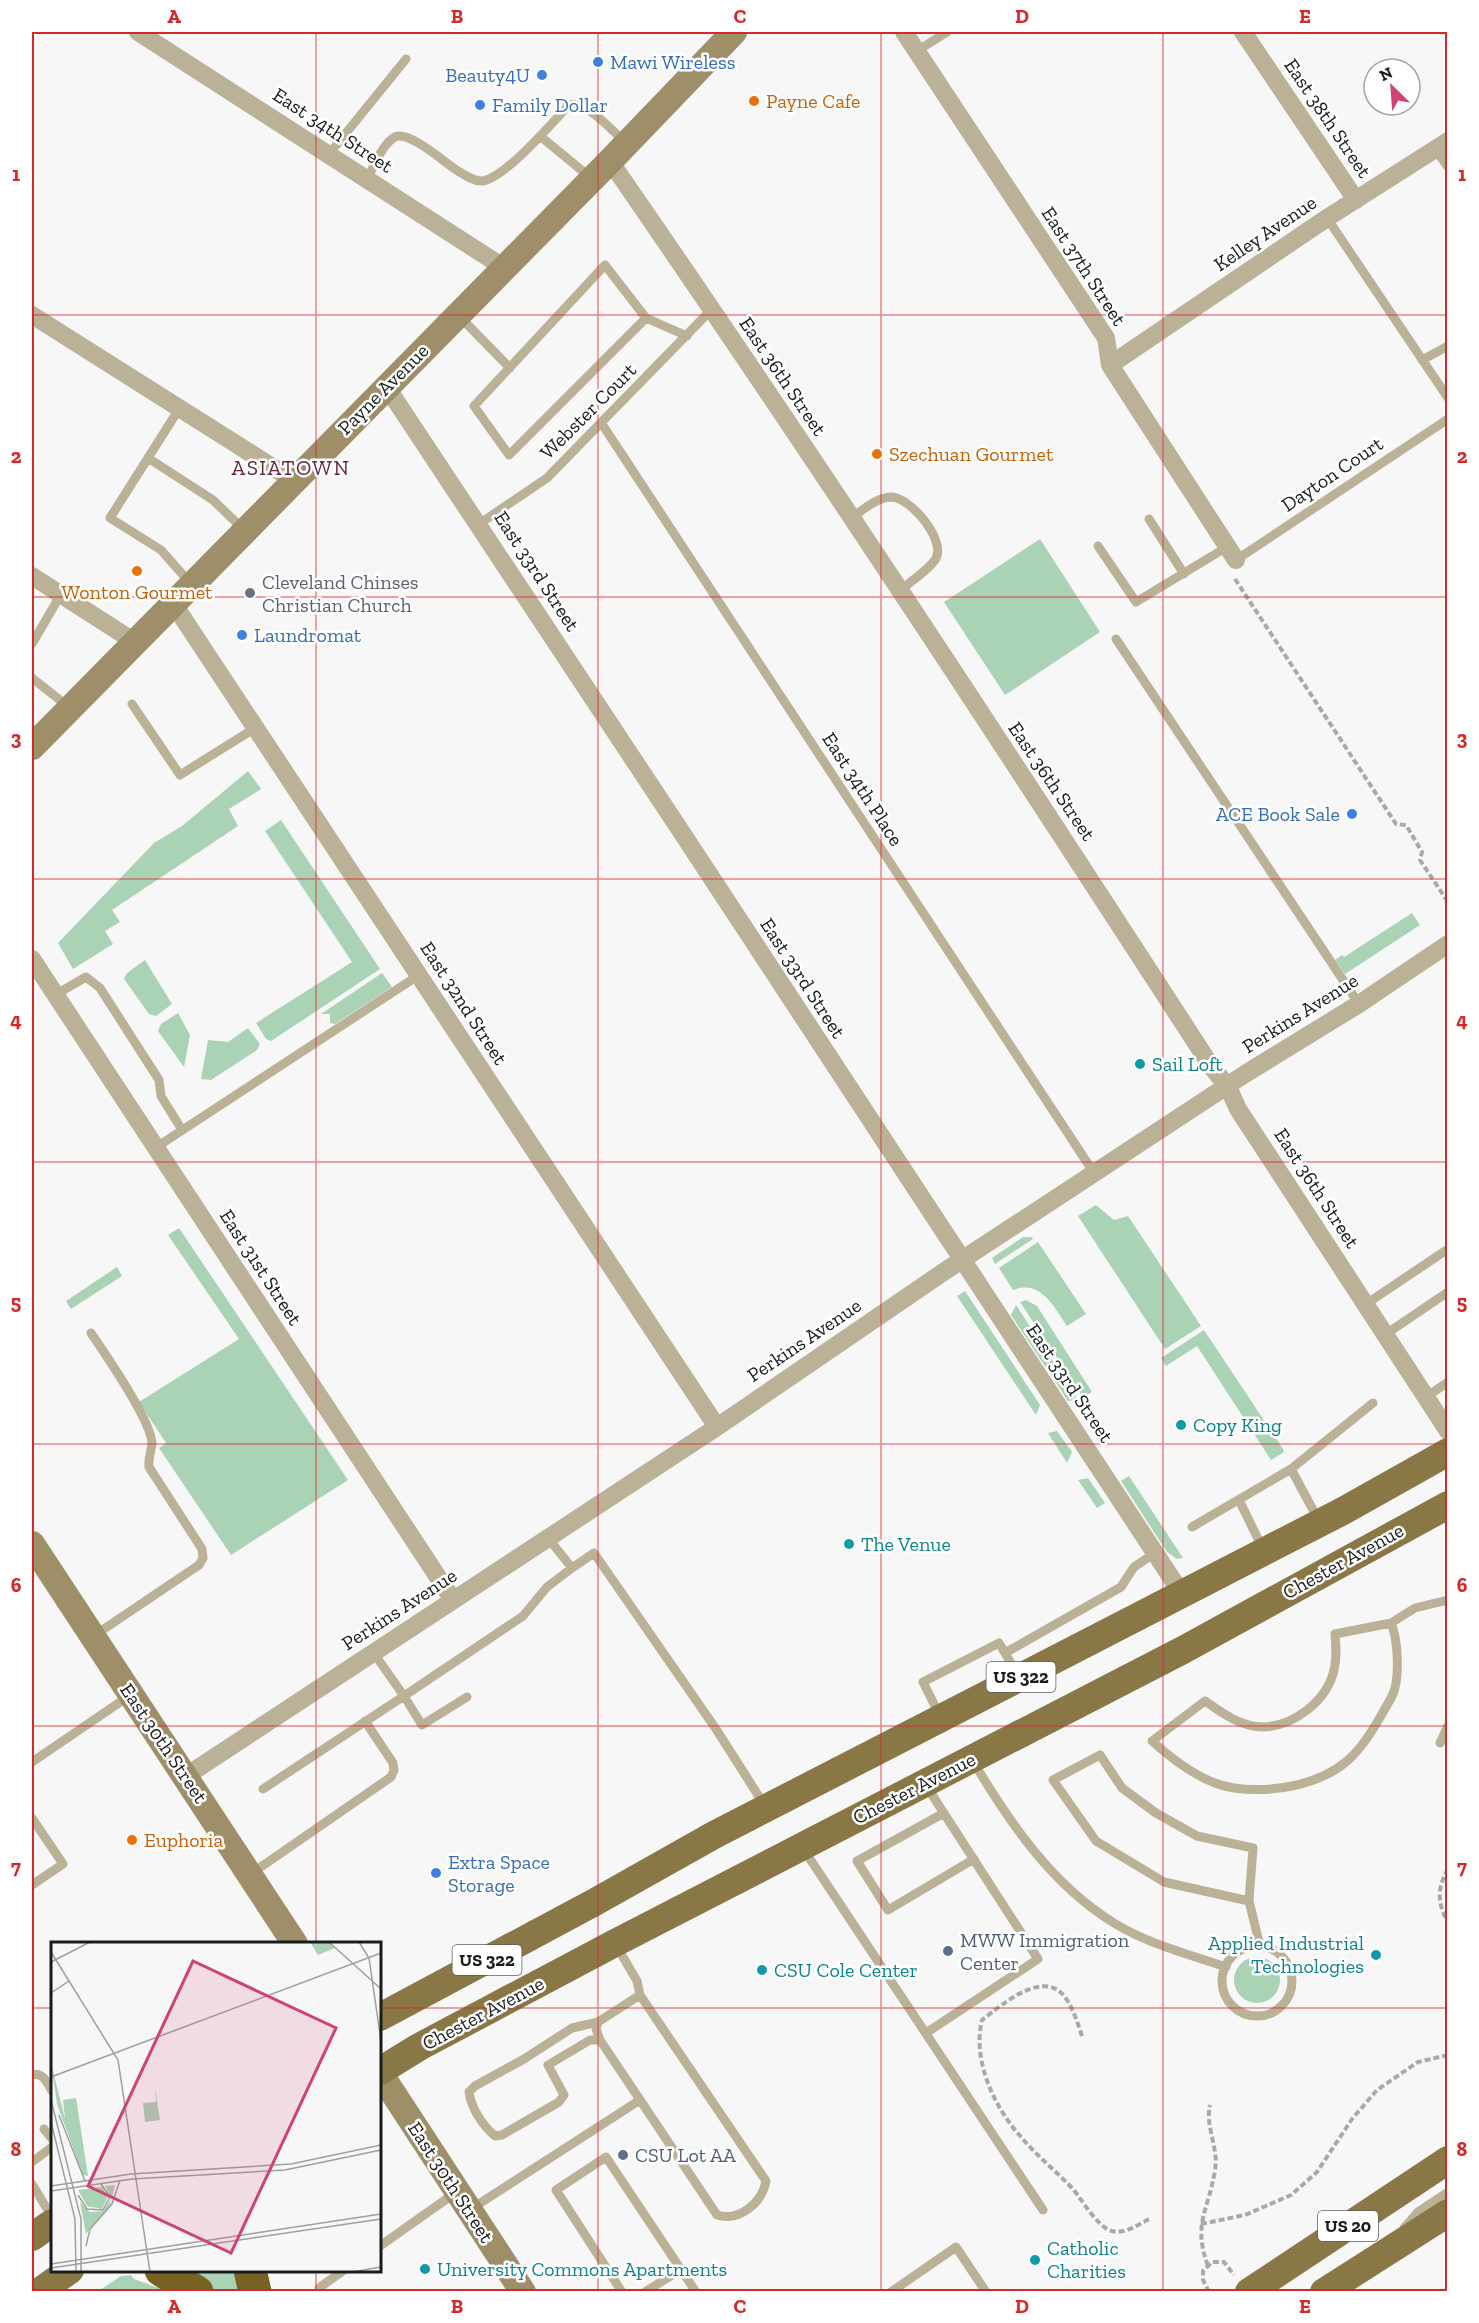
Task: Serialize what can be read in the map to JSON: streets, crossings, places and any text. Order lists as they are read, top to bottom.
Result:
{
  "streets": {
    "main road": ["Chester Avenue", "US 322", "US 20"],
    "street": [
      "East 38th Street",
      "East 34th Street",
      "Kelley Avenue",
      "East 37th Street",
      "East 36th Street",
      "Payne Avenue",
      "East 33rd Street",
      "East 32nd Street",
      "Perkins Avenue",
      "East 31st Street",
      "East 30th Street"
    ],
    "lane": ["Webster Court", "Dayton Court", "East 34th Place"]
  },
  "crossings": [
    ["East 38th Street", "Kelley Avenue"],
    ["East 34th Street", "Payne Avenue"],
    ["Kelley Avenue", "East 37th Street"],
    ["East 37th Street", "Dayton Court"],
    ["East 36th Street", "Payne Avenue"],
    ["East 36th Street", "Webster Court"],
    ["East 36th Street", "Perkins Avenue"],
    ["Payne Avenue", "East 33rd Street"],
    ["Payne Avenue", "East 32nd Street"],
    ["Webster Court", "East 33rd Street"],
    ["Webster Court", "East 34th Place"],
    ["East 33rd Street", "Perkins Avenue"],
    ["East 33rd Street", "US 322"],
    ["East 34th Place", "Perkins Avenue"],
    ["East 32nd Street", "Perkins Avenue"],
    ["Perkins Avenue", "East 31st Street"],
    ["Perkins Avenue", "East 30th Street"]
  ],
  "districts": ["ASIATOWN"],
  "places": [
    "Mawi Wireless",
    "Beauty4U",
    "Payne Cafe",
    "Family Dollar",
    "Szechuan Gourmet",
    "Wonton Gourmet",
    "Cleveland Chinses Christian Church",
    "Laundromat",
    "ACE Book Sale",
    "Sail Loft",
    "Copy King",
    "The Venue",
    "Euphoria",
    "Extra Space Storage",
    "MWW Immigration Center",
    "Applied Industrial Technologies",
    "CSU Cole Center",
    "CSU Lot AA",
    "Catholic Charities",
    "University Commons Apartments"
  ],
  "north": "top left",
  "grid": {
    "columns": [
      "A",
      "B",
      "C",
      "D",
      "E"
    ],
    "rows": [
      "1",
      "2",
      "3",
      "4",
      "5",
      "6",
      "7",
      "8"
    ]
  }
}
